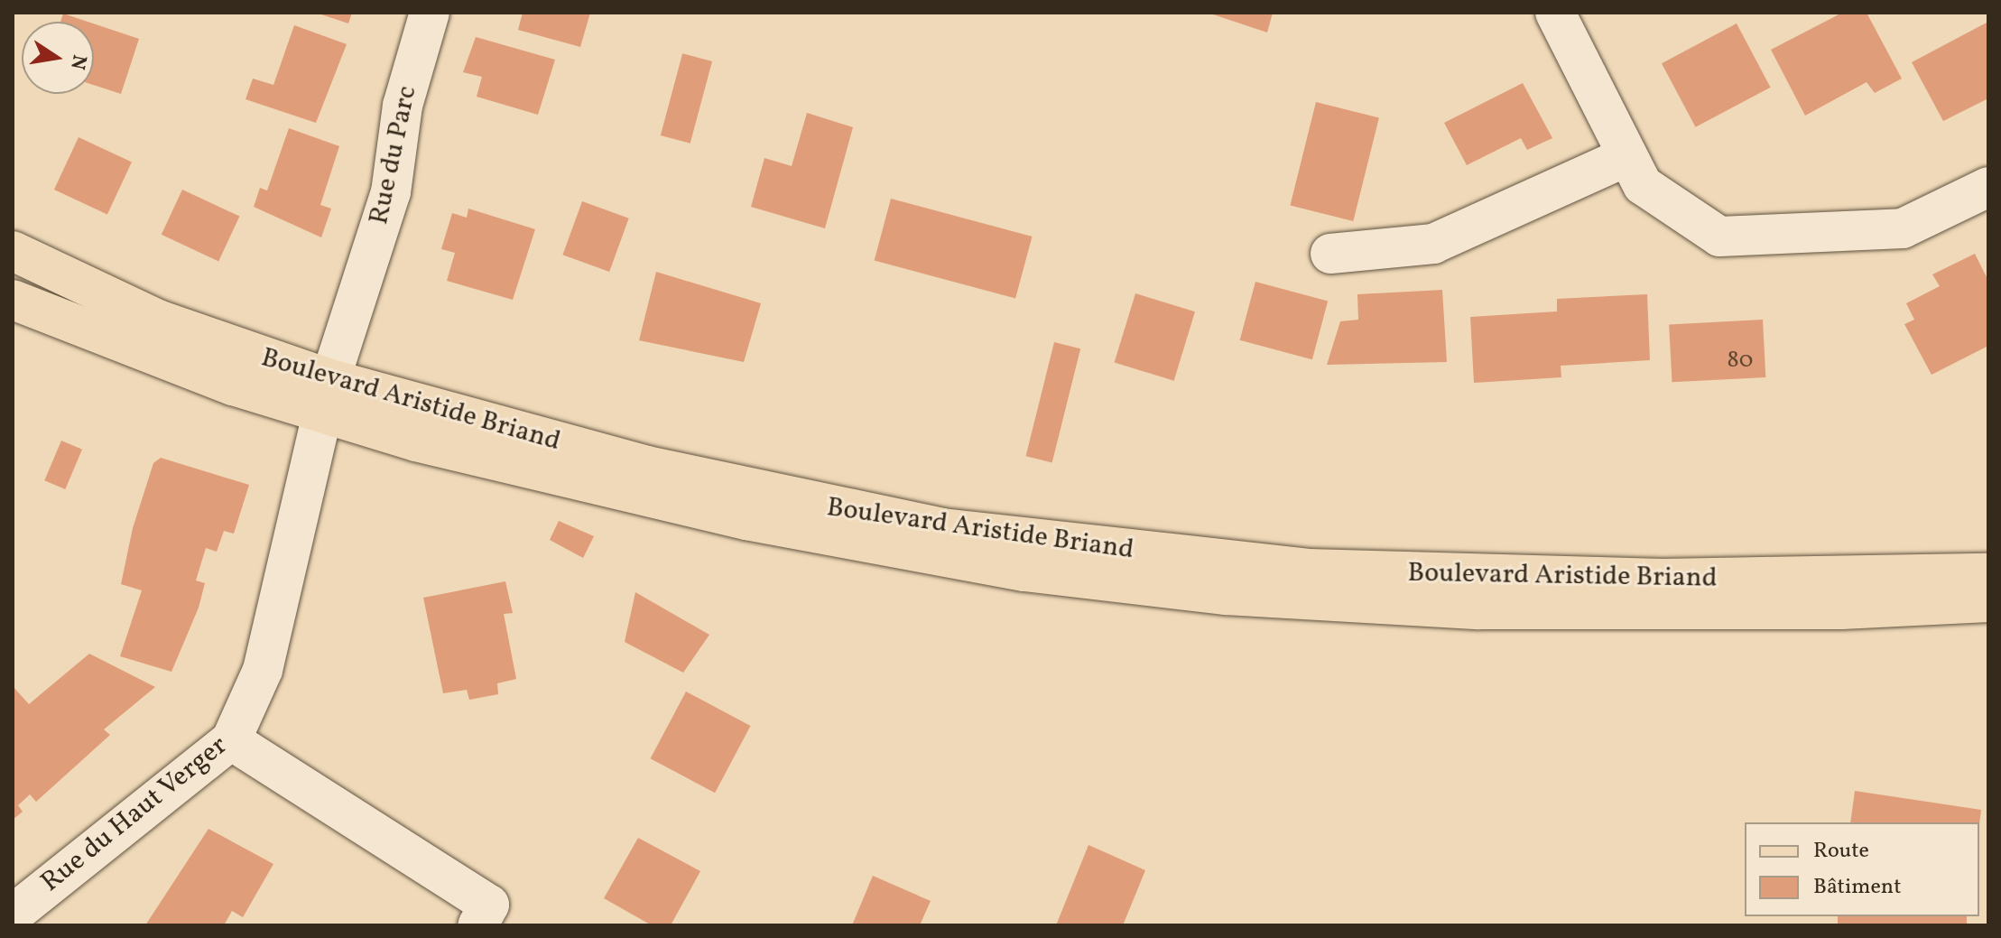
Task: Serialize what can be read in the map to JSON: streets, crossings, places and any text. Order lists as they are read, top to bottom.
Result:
{
  "streets": {
    "main road": ["Boulevard Aristide Briand"],
    "street": ["Rue du Parc", "Rue du Haut Verger"]
  },
  "crossings": [
    ["Rue du Parc", "Boulevard Aristide Briand"],
    ["Rue du Parc", "Rue du Haut Verger"],
    ["Boulevard Aristide Briand", "Rue du Haut Verger"]
  ],
  "house_numbers": ["80"],
  "legend": ["Route", "Bâtiment"],
  "north": "right"
}
